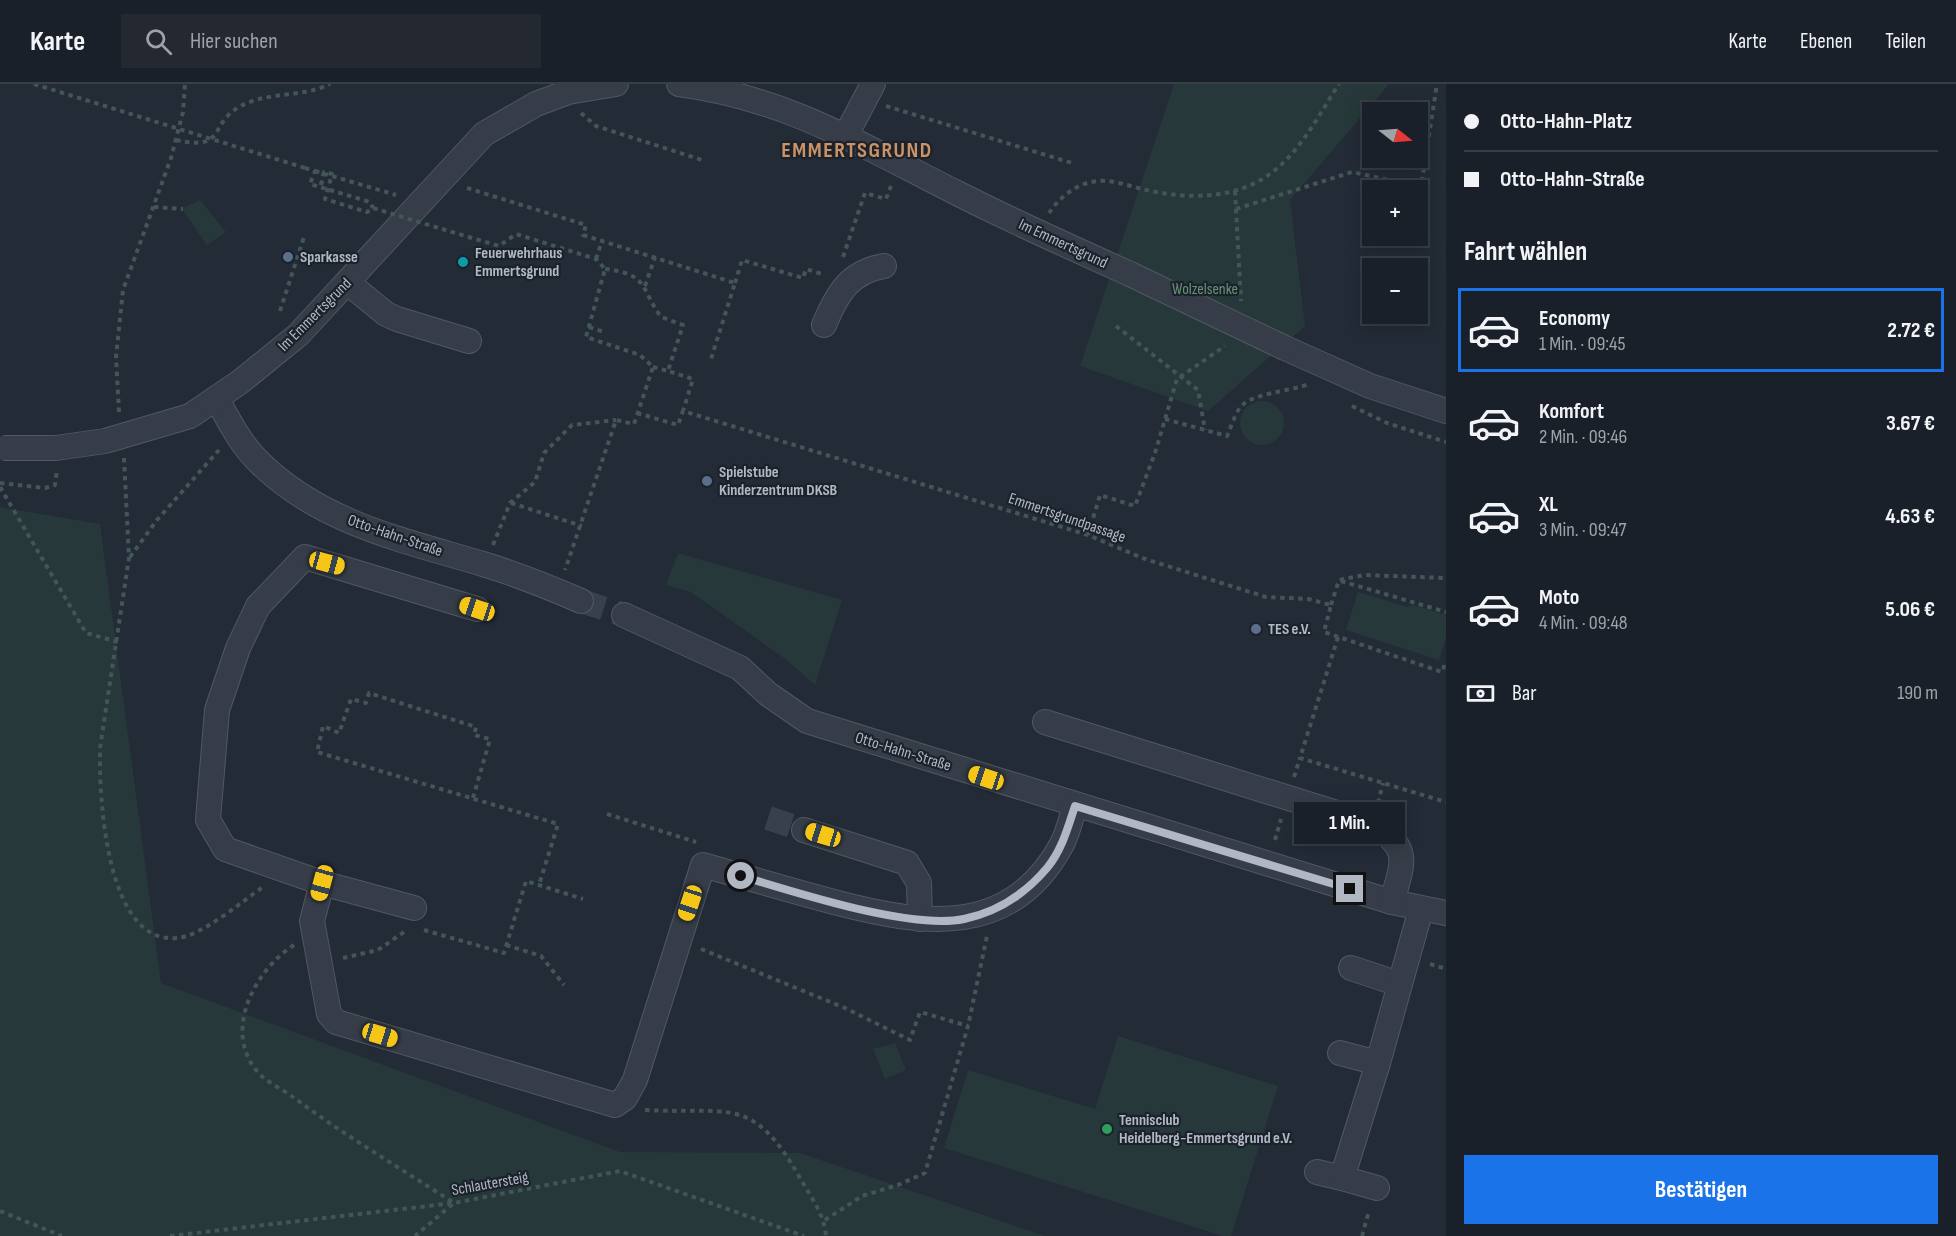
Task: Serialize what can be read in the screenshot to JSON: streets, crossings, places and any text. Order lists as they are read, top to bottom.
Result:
{
  "streets": {
    "street": ["Im Emmertsgrund", "Otto-Hahn-Straße"],
    "path": ["Emmertsgrundpassage", "Schlautersteig"]
  },
  "crossings": [
    ["Im Emmertsgrund", "Otto-Hahn-Straße"]
  ],
  "districts": ["EMMERTSGRUND"],
  "parks": ["Wolzelsenke"],
  "places": [
    "Sparkasse",
    "Feuerwehrhaus Emmertsgrund",
    "Spielstube Kinderzentrum DKSB",
    "TES e.V.",
    "Tennisclub Heidelberg-Emmertsgrund e.V."
  ],
  "north": "right",
  "page": {
    "header": "Karte",
    "search": "Hier suchen",
    "nav": ["Karte", "Ebenen", "Teilen"],
    "banner": ["Otto-Hahn-Platz", "Otto-Hahn-Straße"],
    "map_buttons": ["+", "−"],
    "heading": "Fahrt wählen",
    "list": [
      {
        "name": "Economy",
        "note": "1 Min. · 09:45",
        "value": "2.72 €"
      },
      {
        "name": "Komfort",
        "note": "2 Min. · 09:46",
        "value": "3.67 €"
      },
      {
        "name": "XL",
        "note": "3 Min. · 09:47",
        "value": "4.63 €"
      },
      {
        "name": "Moto",
        "note": "4 Min. · 09:48",
        "value": "5.06 €"
      }
    ],
    "pay": ["Bar", "190 m"],
    "bubble": "1 Min.",
    "buttons": "Bestätigen"
  }
}
